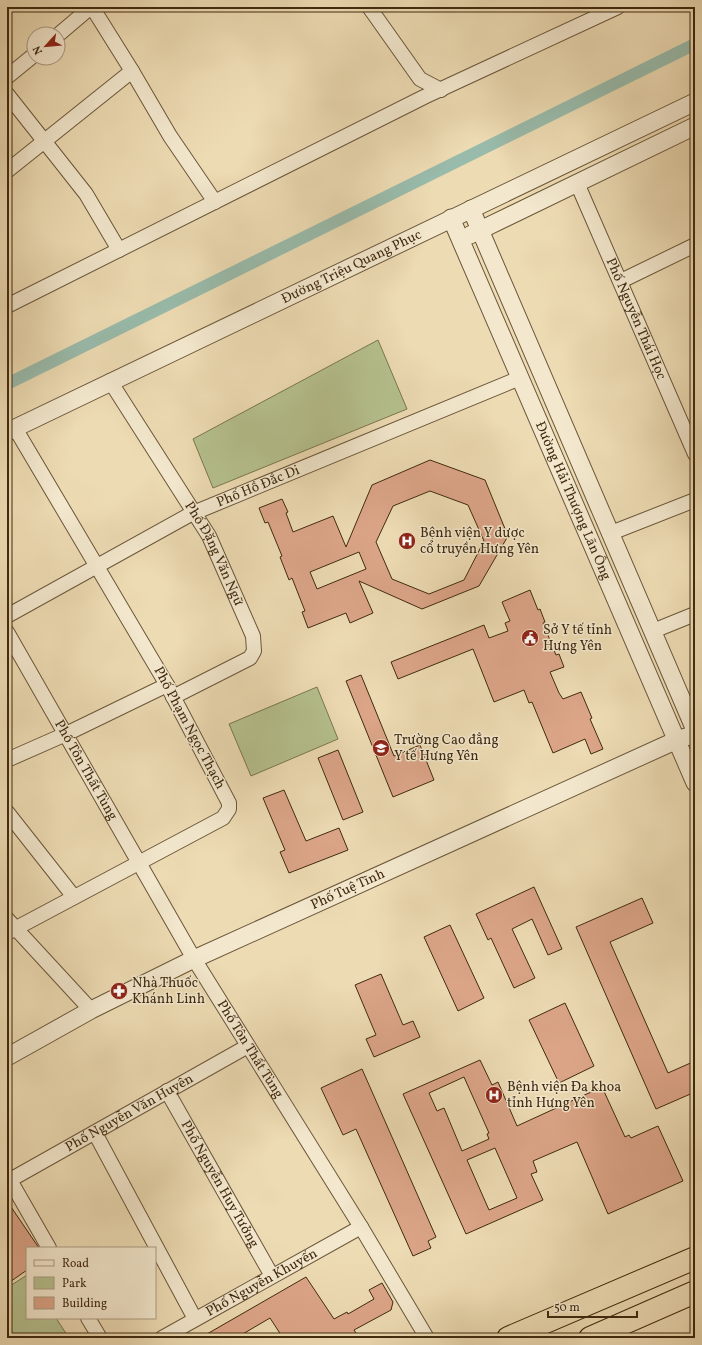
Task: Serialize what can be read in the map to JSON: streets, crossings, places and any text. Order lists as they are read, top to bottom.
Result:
{
  "streets": {
    "street": [
      "Đường Triệu Quang Phục",
      "Phố Nguyễn Thái Học",
      "Phố Hồ Đắc Di",
      "Đường Hải Thượng Lãn Ông",
      "Phố Đặng Văn Ngữ",
      "Phố Phạm Ngọc Thạch",
      "Phố Tôn Thất Tùng",
      "Phố Tuệ Tĩnh",
      "Phố Nguyễn Văn Huyên",
      "Phố Nguyễn Huy Tưởng",
      "Phố Nguyễn Khuyến"
    ]
  },
  "crossings": [
    ["Đường Triệu Quang Phục", "Đường Hải Thượng Lãn Ông"],
    ["Đường Triệu Quang Phục", "Phố Đặng Văn Ngữ"],
    ["Đường Triệu Quang Phục", "Phố Phạm Ngọc Thạch"],
    ["Phố Hồ Đắc Di", "Đường Hải Thượng Lãn Ông"],
    ["Phố Hồ Đắc Di", "Phố Đặng Văn Ngữ"],
    ["Phố Hồ Đắc Di", "Phố Phạm Ngọc Thạch"],
    ["Đường Hải Thượng Lãn Ông", "Phố Tuệ Tĩnh"],
    ["Phố Đặng Văn Ngữ", "Phố Phạm Ngọc Thạch"],
    ["Phố Phạm Ngọc Thạch", "Phố Tôn Thất Tùng"],
    ["Phố Tôn Thất Tùng", "Phố Tuệ Tĩnh"],
    ["Phố Tôn Thất Tùng", "Phố Nguyễn Văn Huyên"],
    ["Phố Tôn Thất Tùng", "Phố Nguyễn Khuyến"],
    ["Phố Nguyễn Văn Huyên", "Phố Nguyễn Huy Tưởng"],
    ["Phố Nguyễn Huy Tưởng", "Phố Nguyễn Khuyến"]
  ],
  "places": {
    "hospital": ["Bệnh viện Y dược cổ truyền Hưng Yên", "Bệnh viện Đa khoa tỉnh Hưng Yên"],
    "public building": ["Sở Y tế tỉnh Hưng Yên"],
    "school or university": ["Trường Cao đẳng Y tế Hưng Yên"],
    "pharmacy": ["Nhà Thuốc Khánh Linh"]
  },
  "legend": ["Road", "Park", "Building"],
  "scale_bar": "50 m",
  "north": "bottom left"
}
